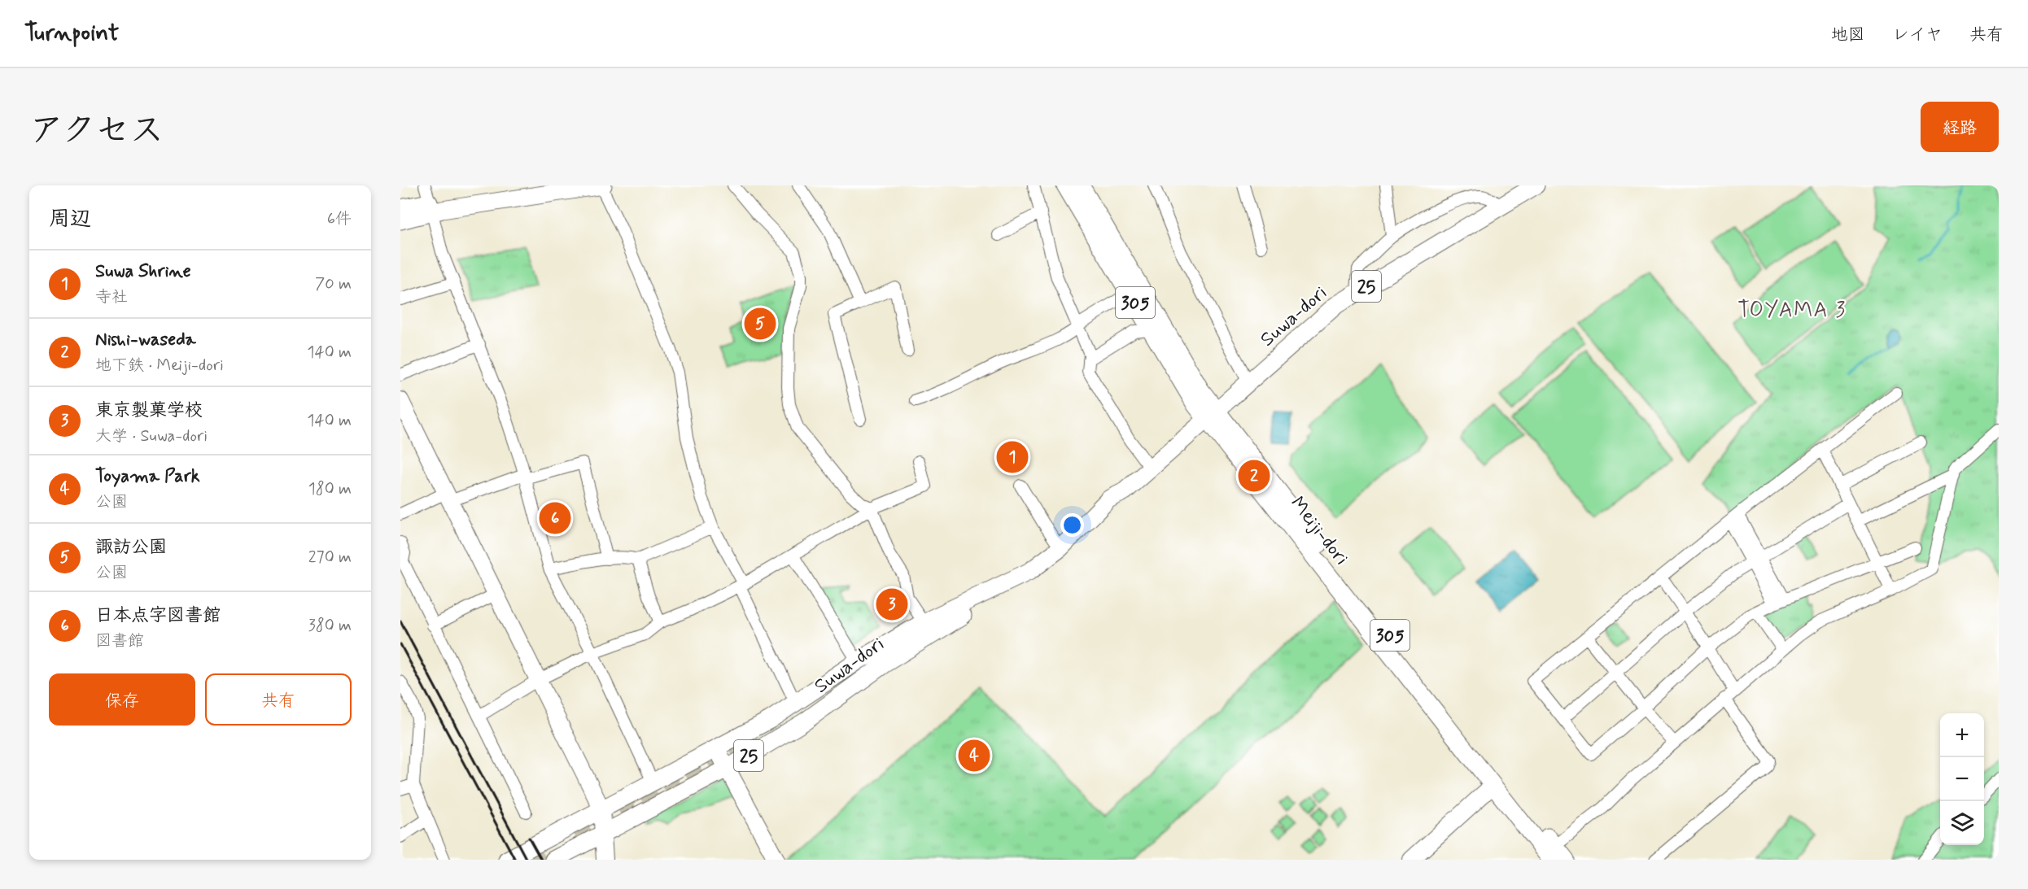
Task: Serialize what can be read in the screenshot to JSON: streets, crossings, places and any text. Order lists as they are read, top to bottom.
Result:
{
  "streets": {
    "main road": [
      "25",
      "305",
      "Suwa-dori",
      "Meiji-dori"
    ]
  },
  "crossings": [
    ["25", "Suwa-dori"],
    ["Suwa-dori", "Meiji-dori"]
  ],
  "districts": ["TOYAMA 3"],
  "page": {
    "header": "Turnpoint",
    "nav": ["地図", "レイヤ", "共有"],
    "title": "アクセス",
    "buttons": [
      "経路",
      ["保存", "共有"]
    ],
    "heading": ["周辺", "6件"],
    "list": [
      {
        "mark": "1",
        "name": "Suwa Shrine",
        "note": "寺社",
        "value": "70 m"
      },
      {
        "mark": "2",
        "name": "Nishi-waseda",
        "note": "地下鉄 · Meiji-dori",
        "value": "140 m"
      },
      {
        "mark": "3",
        "name": "東京製菓学校",
        "note": "大学 · Suwa-dori",
        "value": "140 m"
      },
      {
        "mark": "4",
        "name": "Toyama Park",
        "note": "公園",
        "value": "180 m"
      },
      {
        "mark": "5",
        "name": "諏訪公園",
        "note": "公園",
        "value": "270 m"
      },
      {
        "mark": "6",
        "name": "日本点字図書館",
        "note": "図書館",
        "value": "380 m"
      }
    ],
    "pins": [
      "5",
      "1",
      "2",
      "6",
      "3",
      "4"
    ],
    "map_buttons": ["+", "−"]
  }
}
